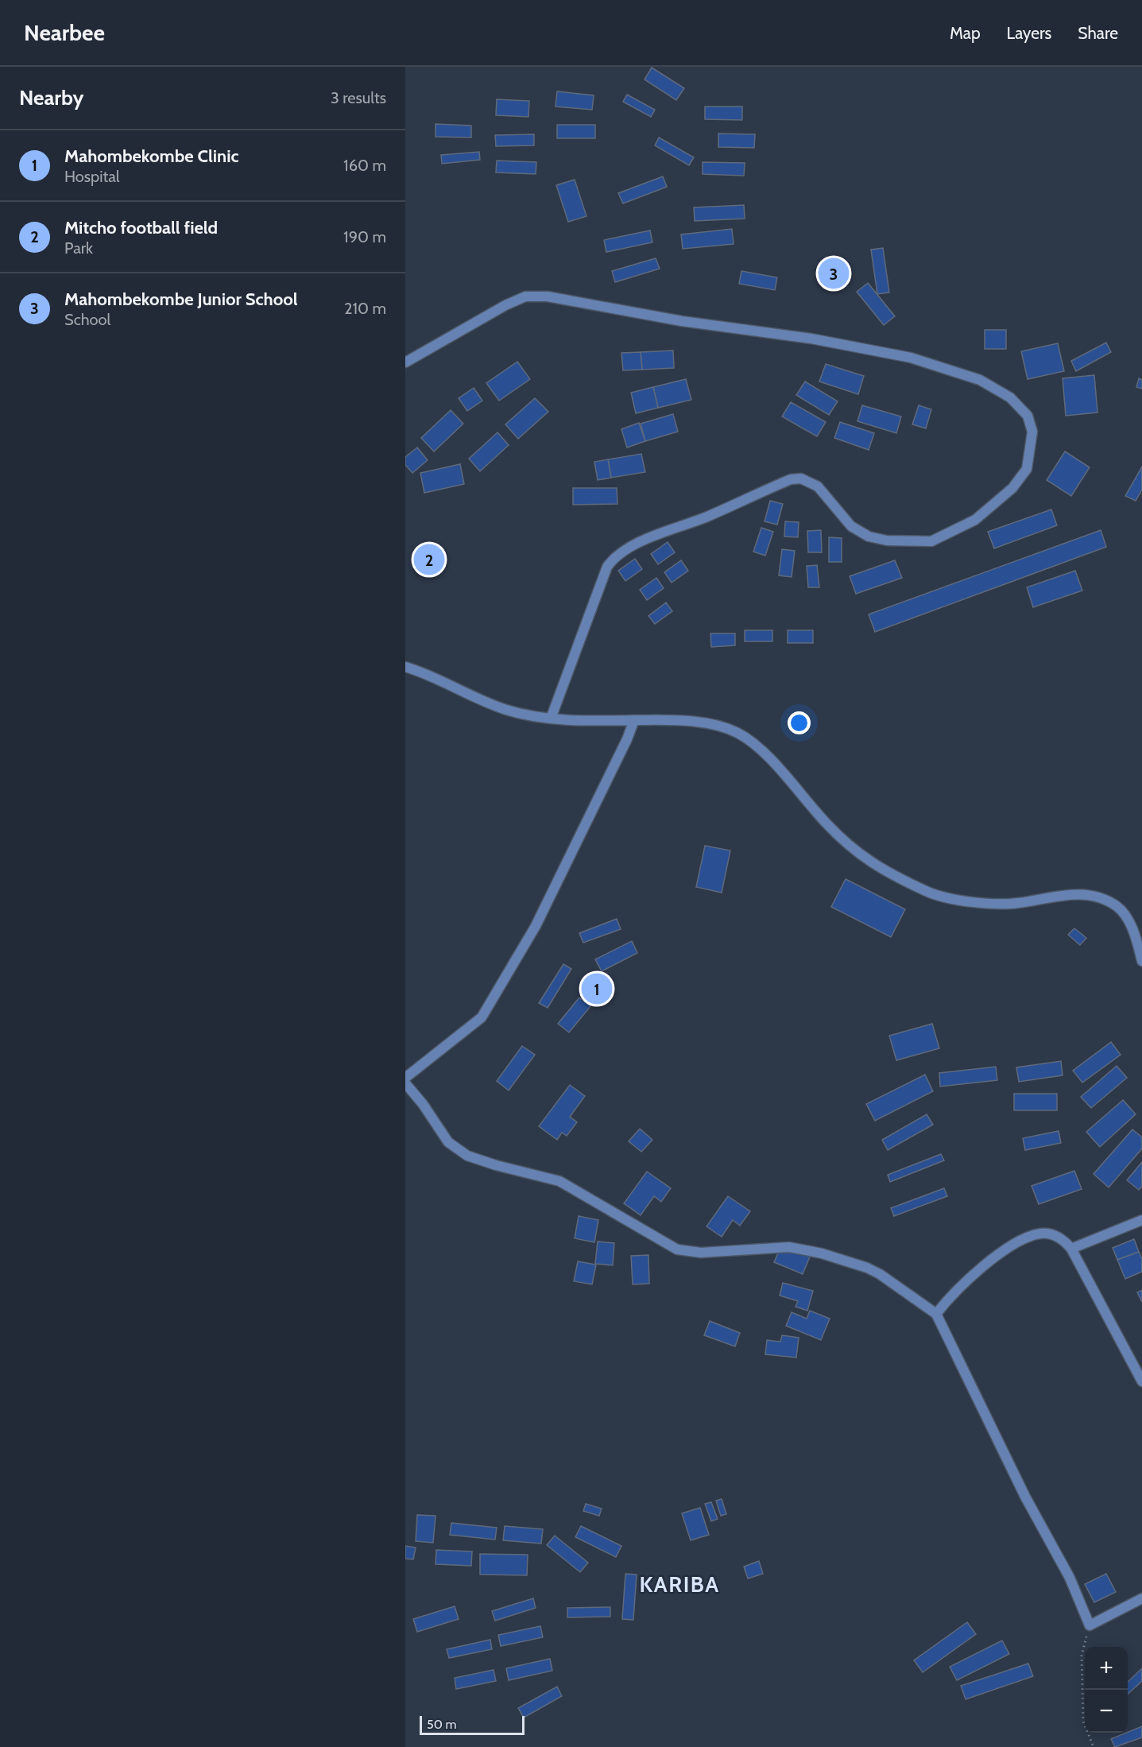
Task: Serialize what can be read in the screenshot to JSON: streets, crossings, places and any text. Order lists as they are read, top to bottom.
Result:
{
  "districts": ["KARIBA"],
  "scale_bar": "50 m",
  "page": {
    "header": "Nearbee",
    "nav": ["Map", "Layers", "Share"],
    "heading": ["Nearby", "3 results"],
    "list": [
      {
        "mark": "1",
        "name": "Mahombekombe Clinic",
        "note": "Hospital",
        "value": "160 m"
      },
      {
        "mark": "2",
        "name": "Mitcho football field",
        "note": "Park",
        "value": "190 m"
      },
      {
        "mark": "3",
        "name": "Mahombekombe Junior School",
        "note": "School",
        "value": "210 m"
      }
    ],
    "pins": ["3", "2", "1"],
    "map_buttons": ["+", "−"],
    "scale": "50 m"
  }
}
